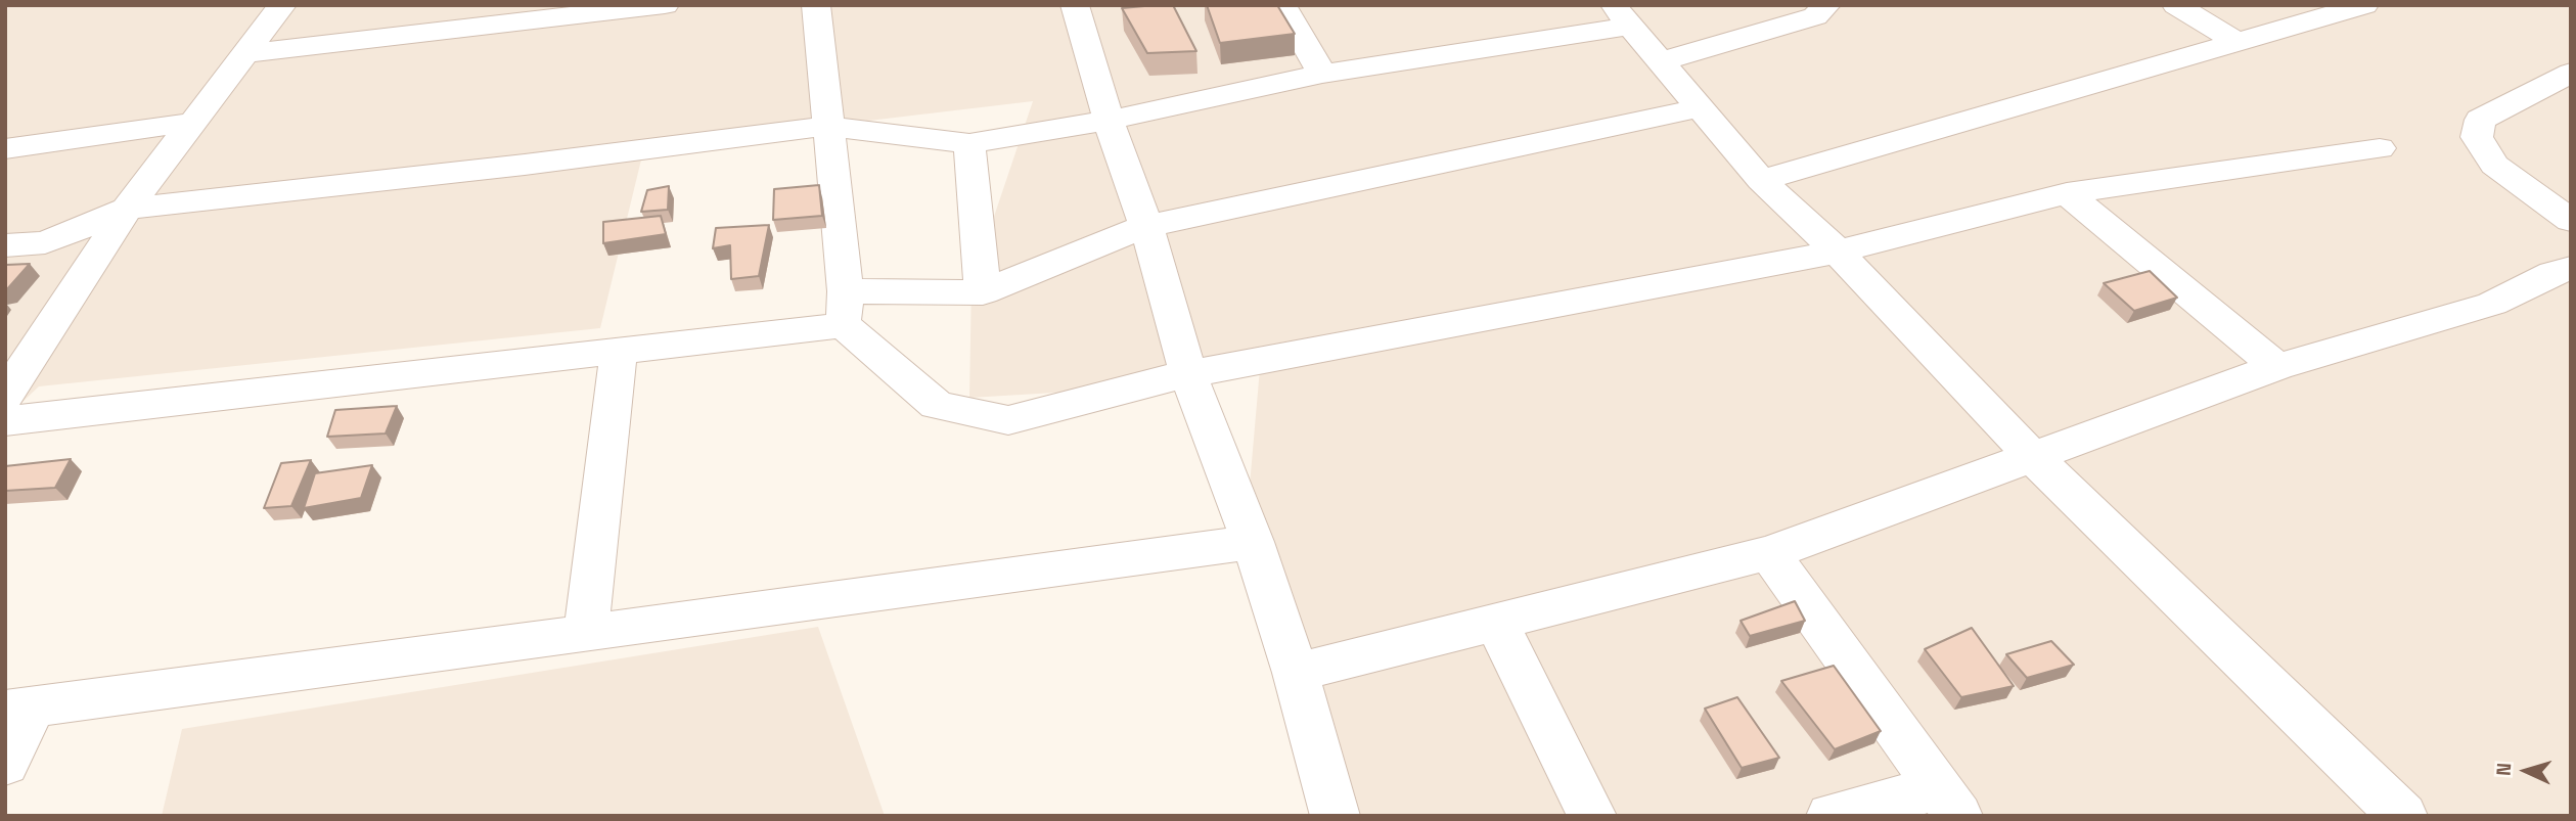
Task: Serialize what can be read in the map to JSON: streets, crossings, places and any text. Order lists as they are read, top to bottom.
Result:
{
  "north": "left"
}
